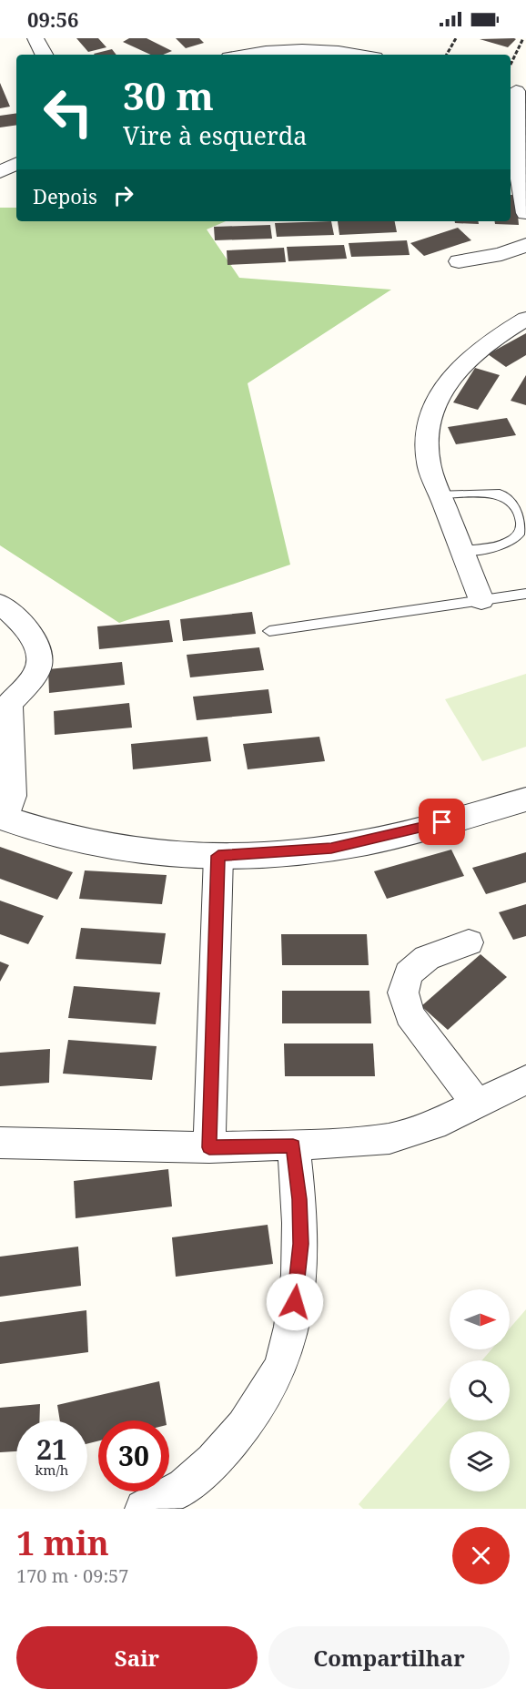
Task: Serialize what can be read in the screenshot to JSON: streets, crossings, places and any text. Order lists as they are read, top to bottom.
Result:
{
  "north": "right",
  "page": {
    "status": "09:56",
    "turn": ["30 m", "Vire à esquerda"],
    "then": "Depois",
    "speed": "21 km/h",
    "limit": "30",
    "heading": ["1 min", "170 m · 09:57"],
    "buttons": ["Sair", "Compartilhar"]
  }
}
